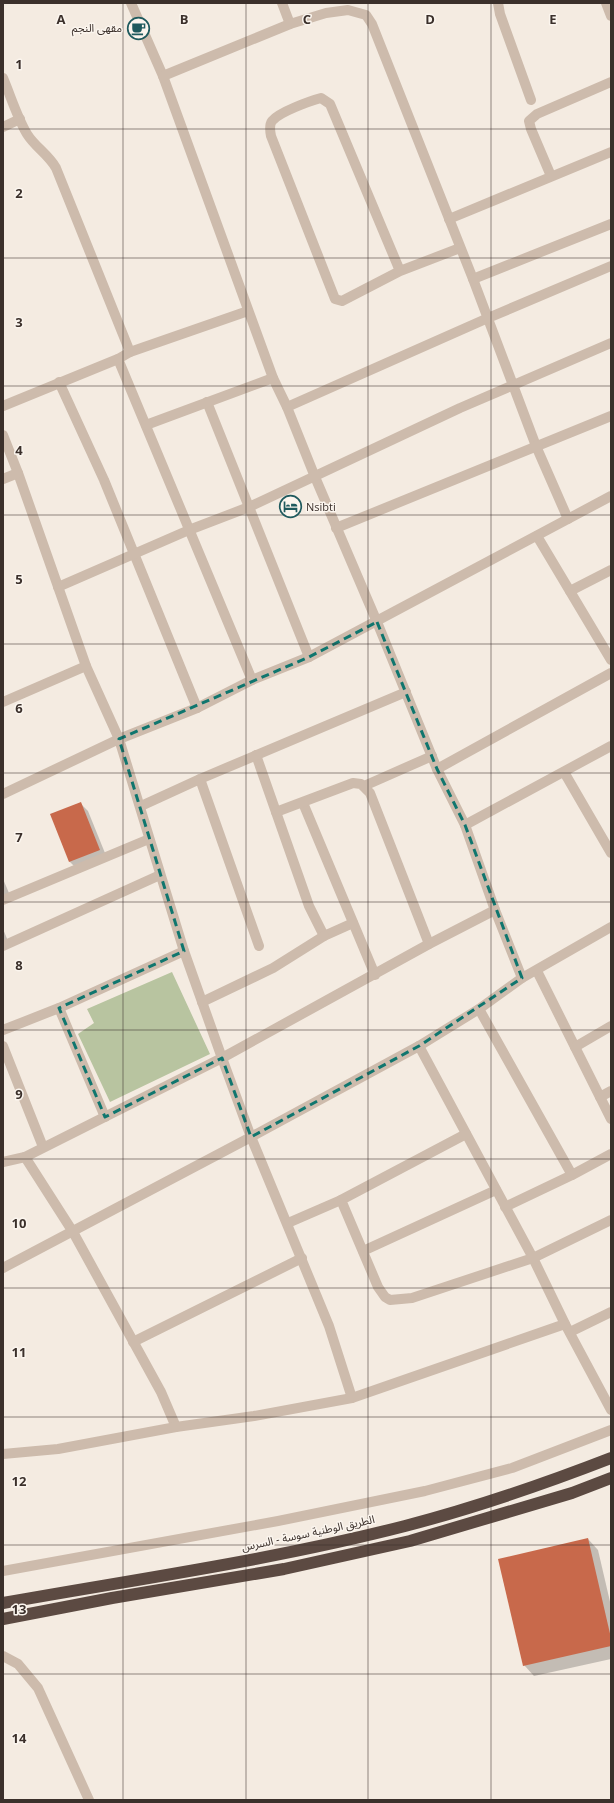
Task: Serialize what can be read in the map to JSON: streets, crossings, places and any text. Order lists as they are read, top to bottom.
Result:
{
  "streets": {
    "highway": ["الطريق الوطنية سوسة - السرس"]
  },
  "places": {
    "cafe": ["مقهى النجم"],
    "hotel": ["Nsibti"]
  },
  "grid": {
    "columns": [
      "A",
      "B",
      "C",
      "D",
      "E"
    ],
    "rows": [
      "1",
      "2",
      "3",
      "4",
      "5",
      "6",
      "7",
      "8",
      "9",
      "10",
      "11",
      "12",
      "13",
      "14"
    ]
  }
}
